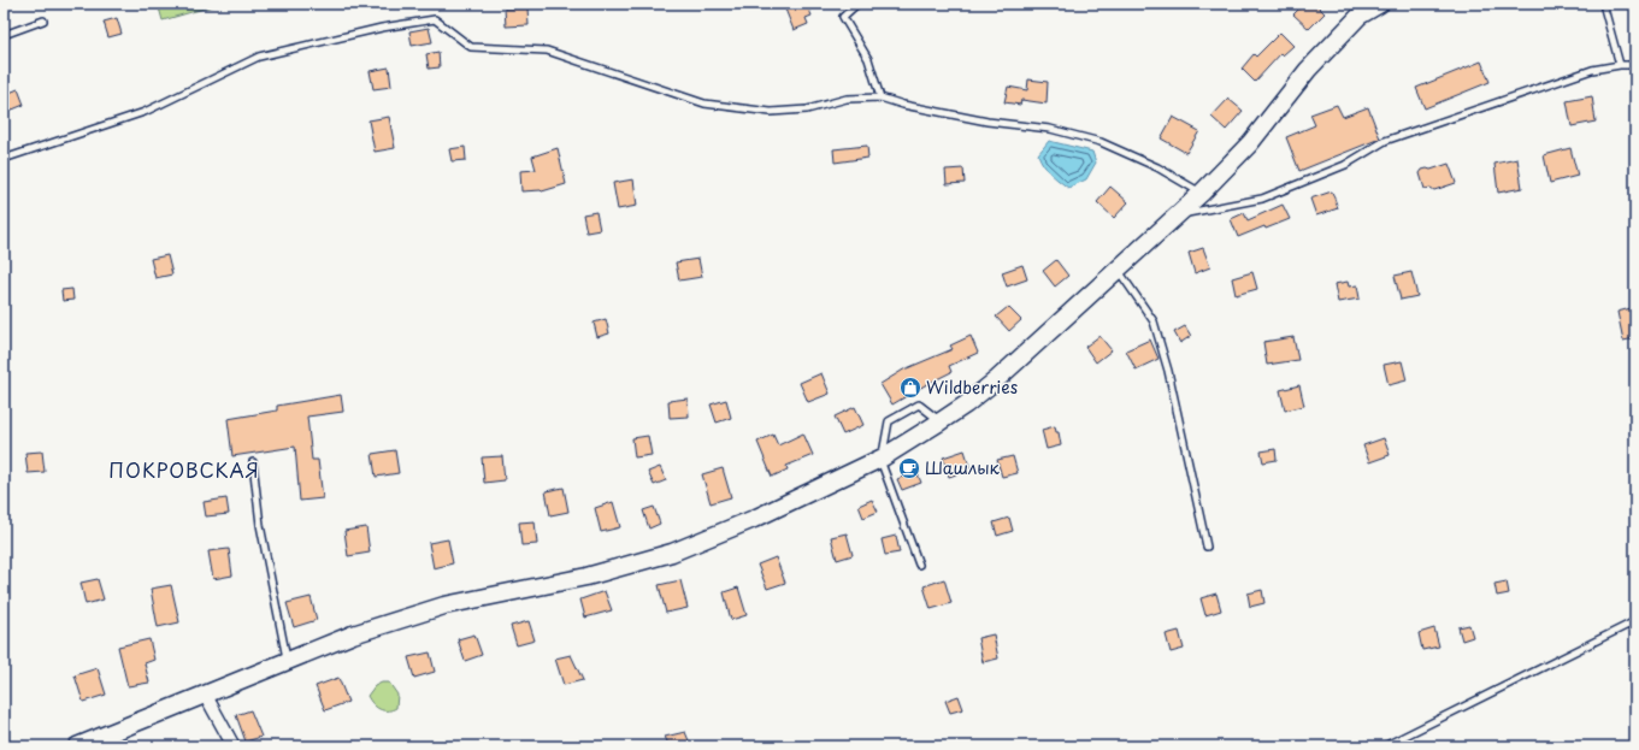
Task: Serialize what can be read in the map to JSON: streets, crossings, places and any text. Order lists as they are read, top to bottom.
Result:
{
  "districts": ["ПОКРОВСКАЯ"],
  "places": {
    "shop": ["Wildberries"],
    "cafe": ["Шашлык"]
  }
}
